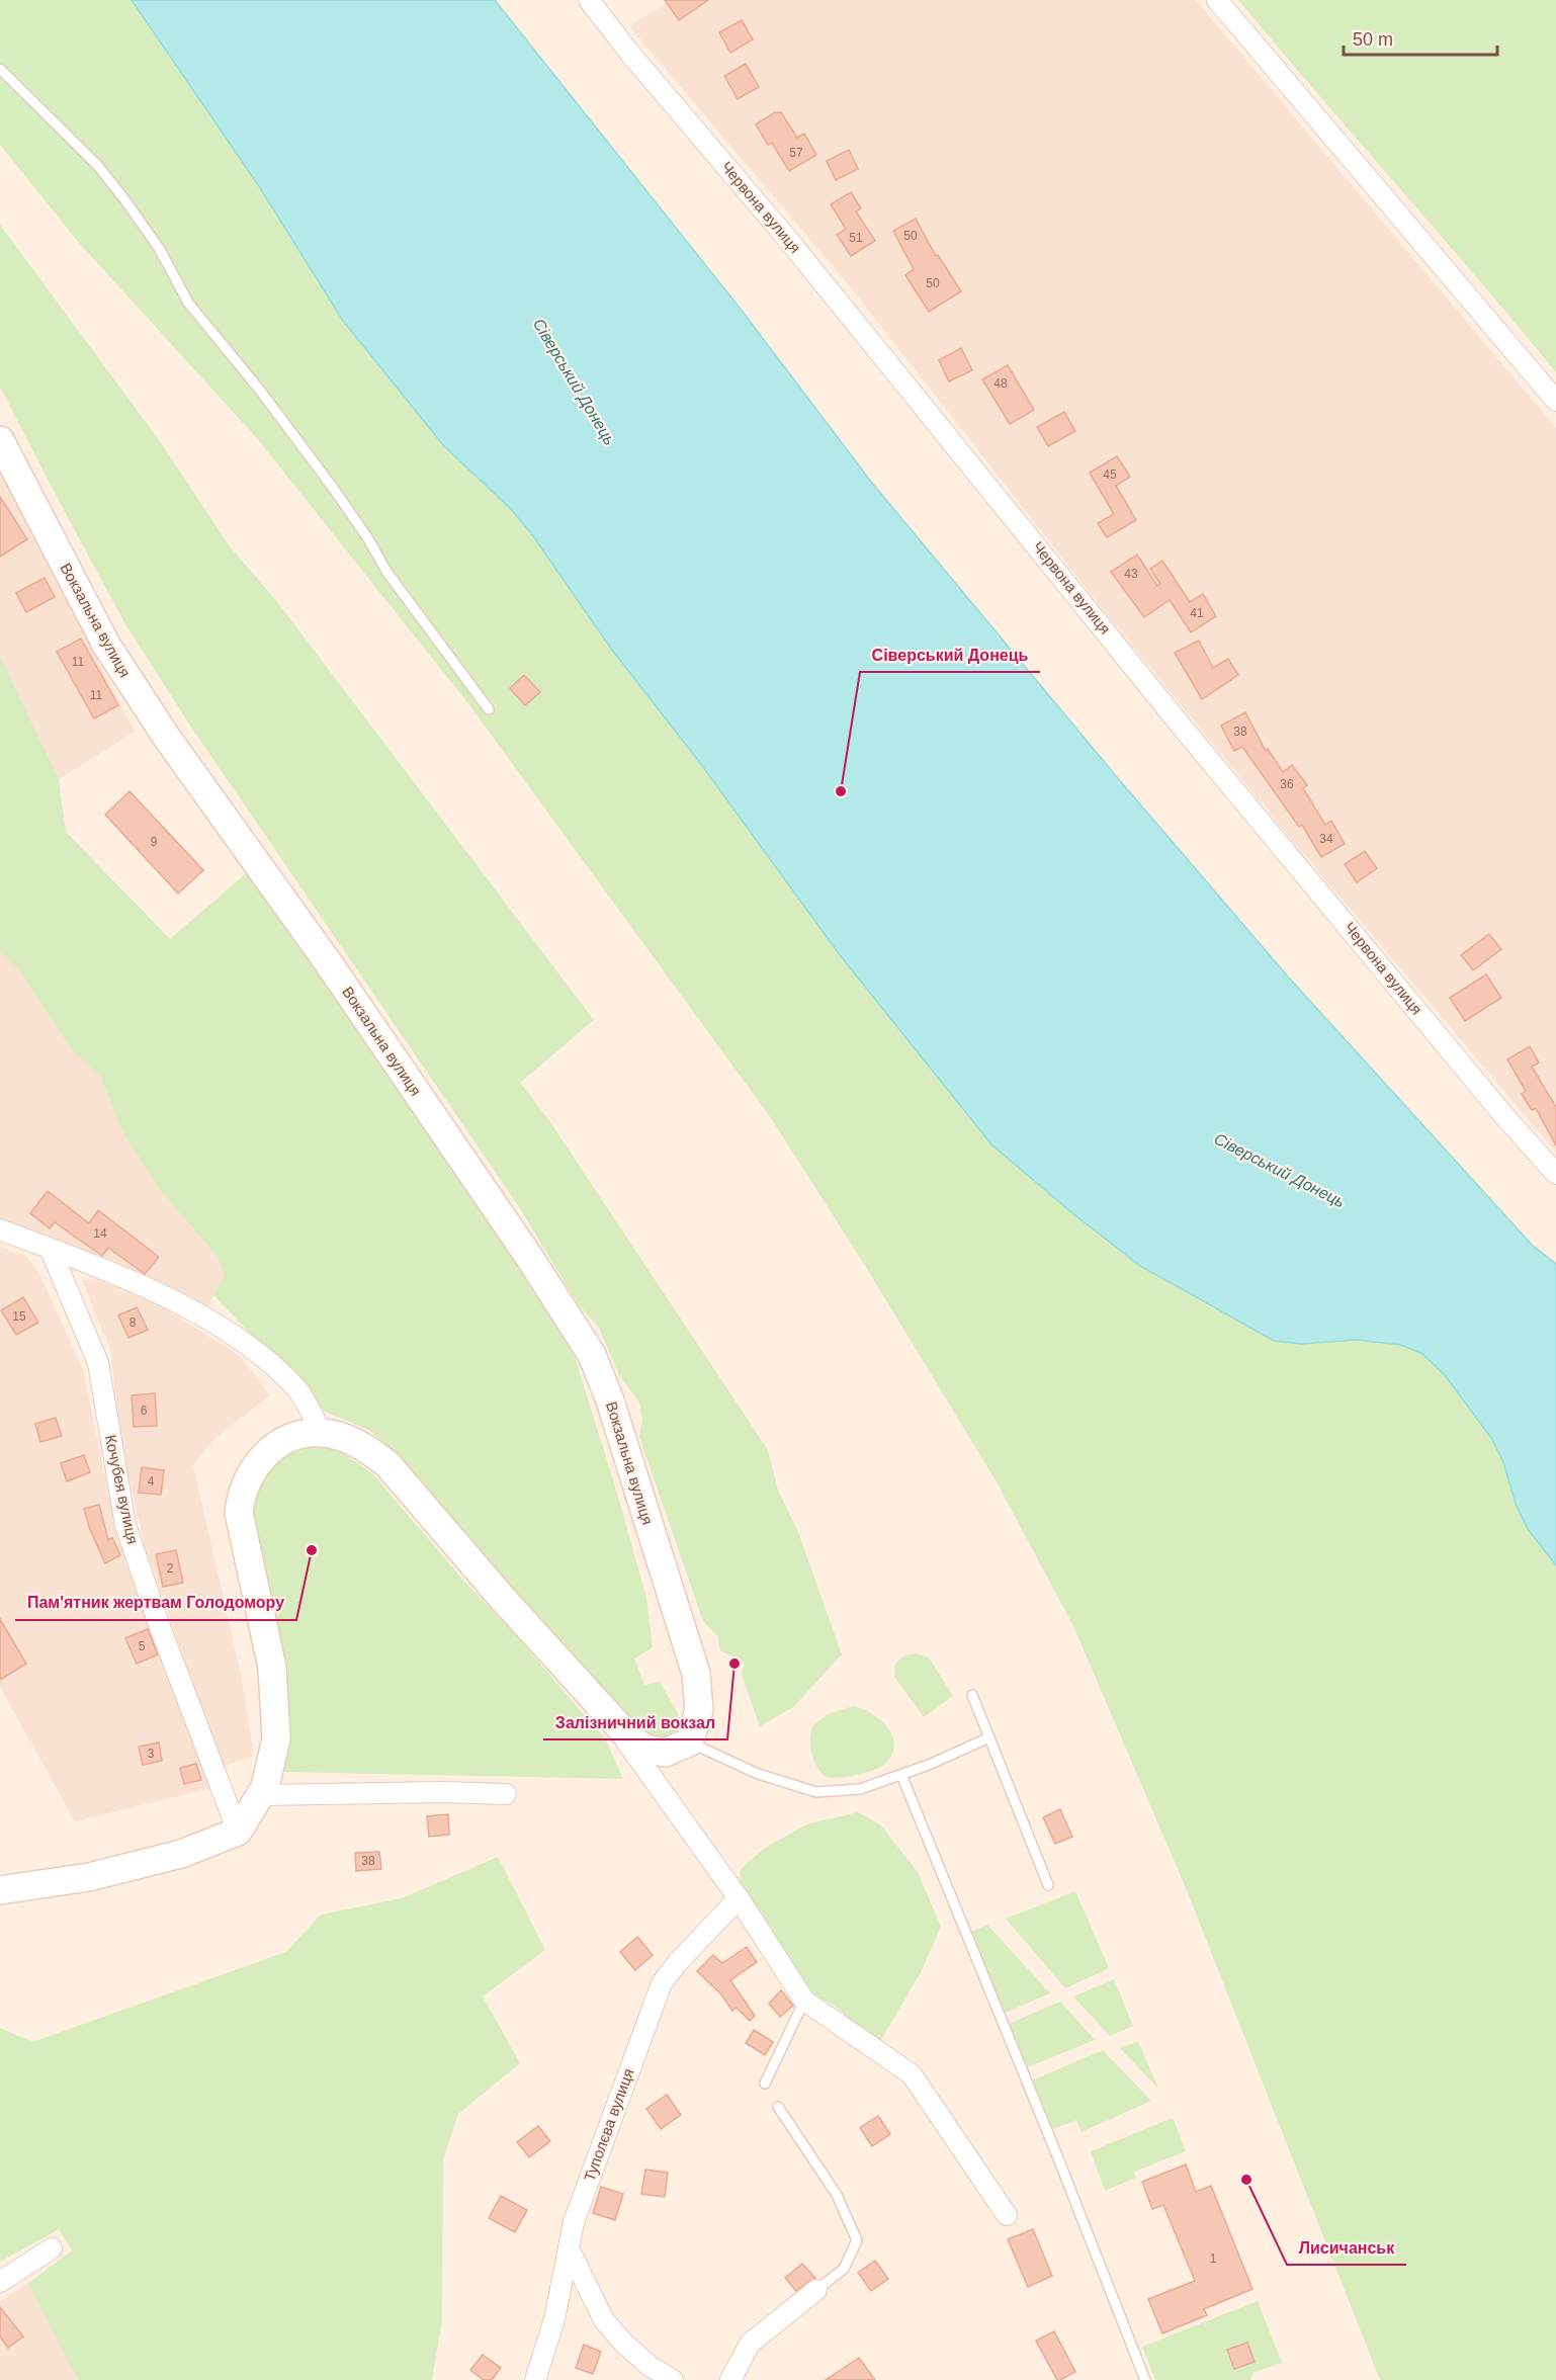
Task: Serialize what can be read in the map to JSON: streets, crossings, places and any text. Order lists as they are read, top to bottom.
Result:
{
  "streets": {
    "main road": ["Вокзальна вулиця"],
    "street": ["Червона вулиця", "Кочубея вулиця", "Туполєва вулиця"]
  },
  "water": ["Сіверський Донець"],
  "places": [
    "Сіверський Донець",
    "Пам'ятник жертвам Голодомору",
    "Залізничний вокзал",
    "Лисичанськ"
  ],
  "house_numbers": [
    "57",
    "50",
    "51",
    "50",
    "48",
    "45",
    "43",
    "41",
    "11",
    "11",
    "38",
    "36",
    "34",
    "9",
    "14",
    "15",
    "8",
    "6",
    "4",
    "2",
    "5",
    "3",
    "38",
    "1"
  ],
  "scale_bar": "50 m"
}
